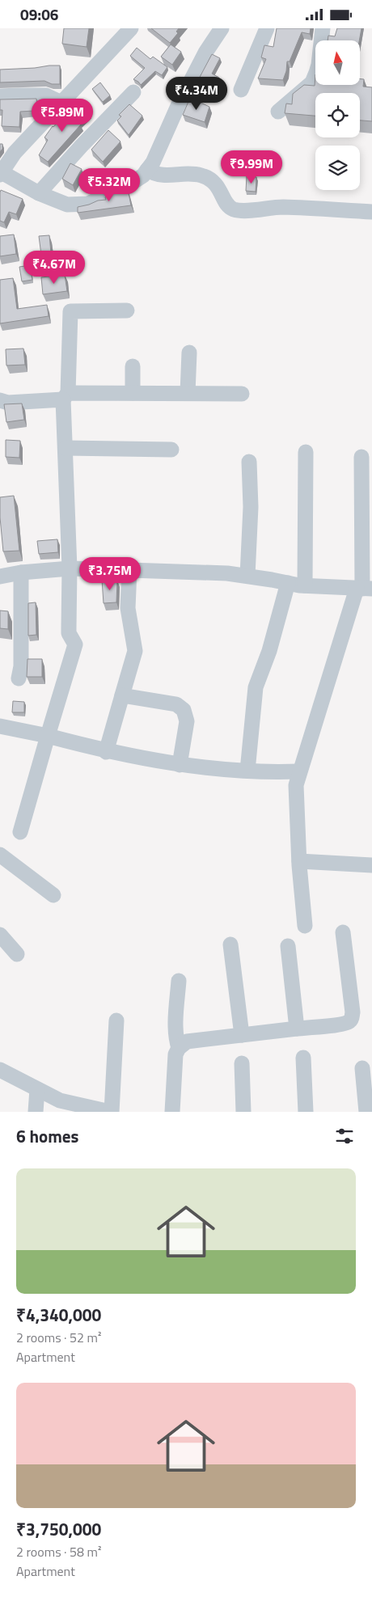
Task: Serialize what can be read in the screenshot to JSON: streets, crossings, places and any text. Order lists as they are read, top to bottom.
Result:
{
  "north": "top",
  "page": {
    "status": "09:06",
    "price": [
      "₹4.34M",
      "₹5.89M",
      "₹9.99M",
      "₹5.32M",
      "₹4.67M",
      "₹3.75M"
    ],
    "heading": "6 homes",
    "list": [
      {
        "name": "₹4,340,000",
        "note": "2 rooms · 52 m² · Apartment"
      },
      {
        "name": "₹3,750,000",
        "note": "2 rooms · 58 m² · Apartment"
      }
    ]
  }
}
